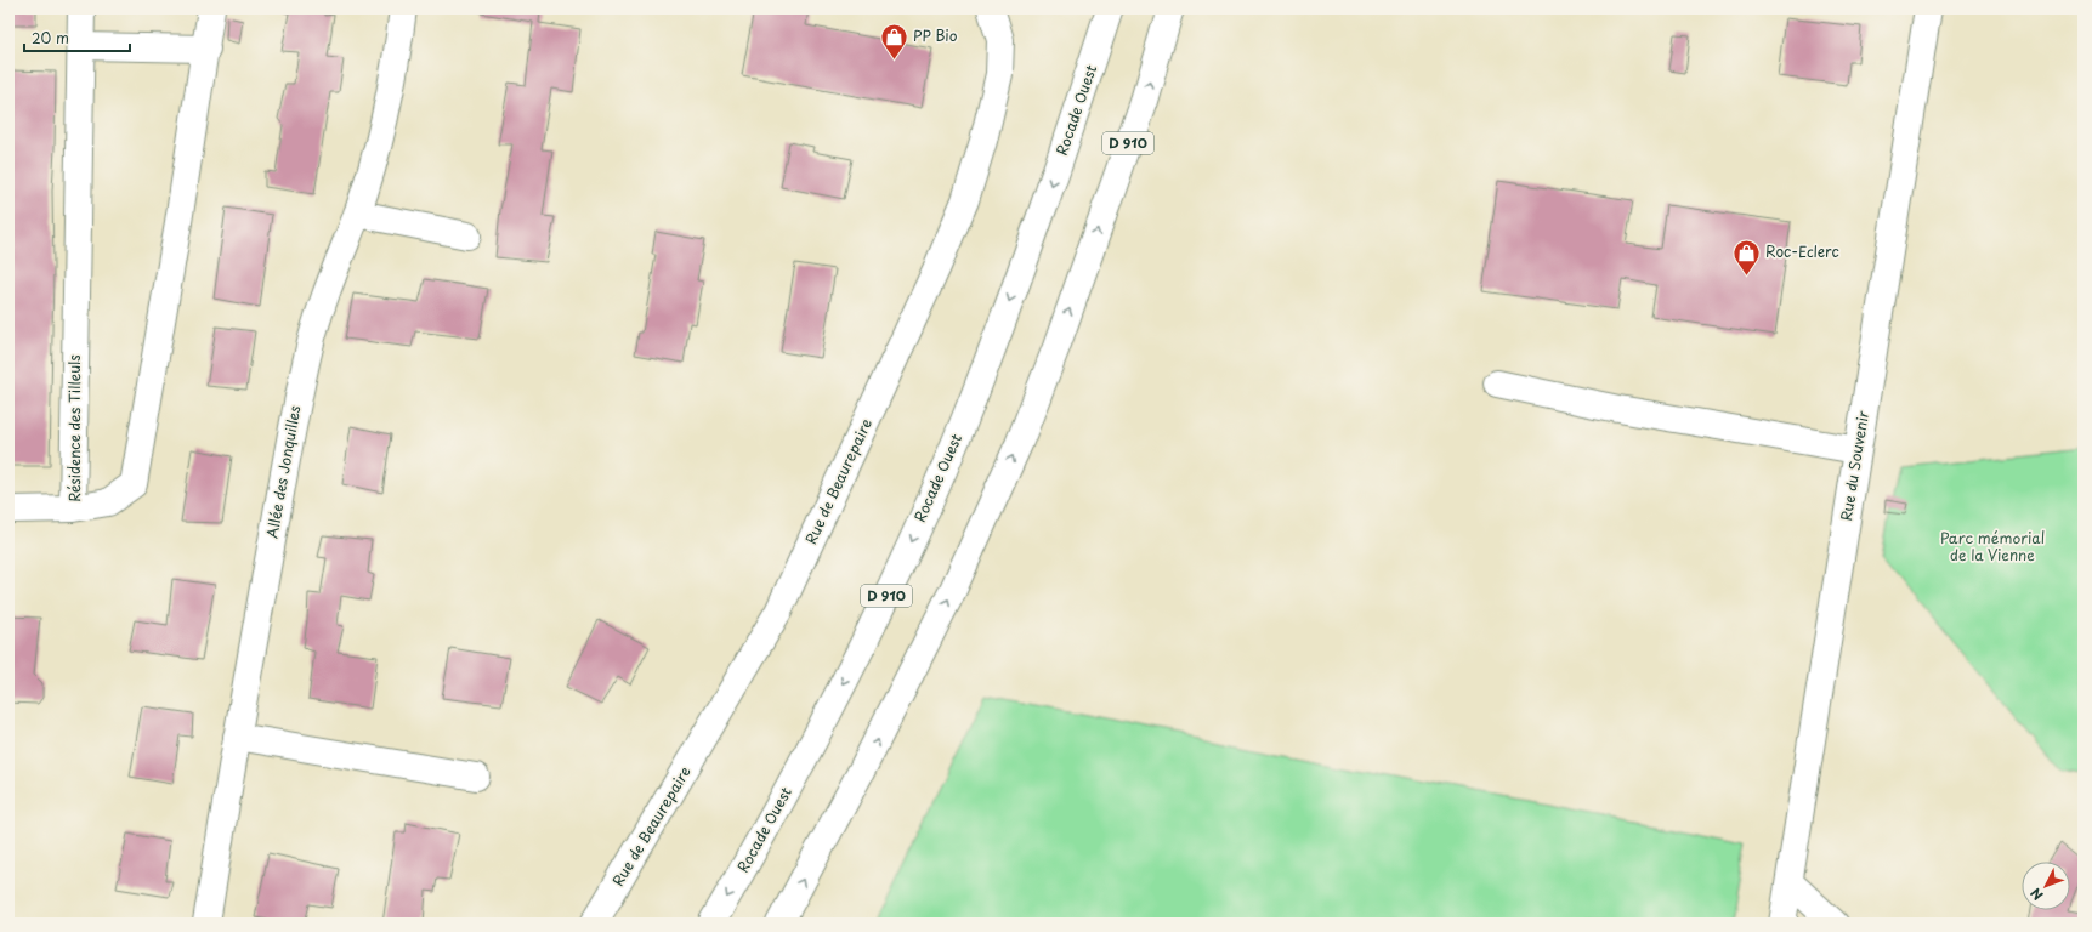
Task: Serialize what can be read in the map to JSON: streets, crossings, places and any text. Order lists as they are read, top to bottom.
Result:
{
  "streets": {
    "street": [
      "Rocade Ouest",
      "D 910",
      "Résidence des Tilleuls",
      "Rue du Souvenir",
      "Allée des Jonquilles",
      "Rue de Beaurepaire"
    ]
  },
  "parks": ["Parc mémorial de la Vienne"],
  "places": {
    "shop": ["PP Bio", "Roc-Eclerc"]
  },
  "scale_bar": "20 m",
  "north": "bottom left"
}
